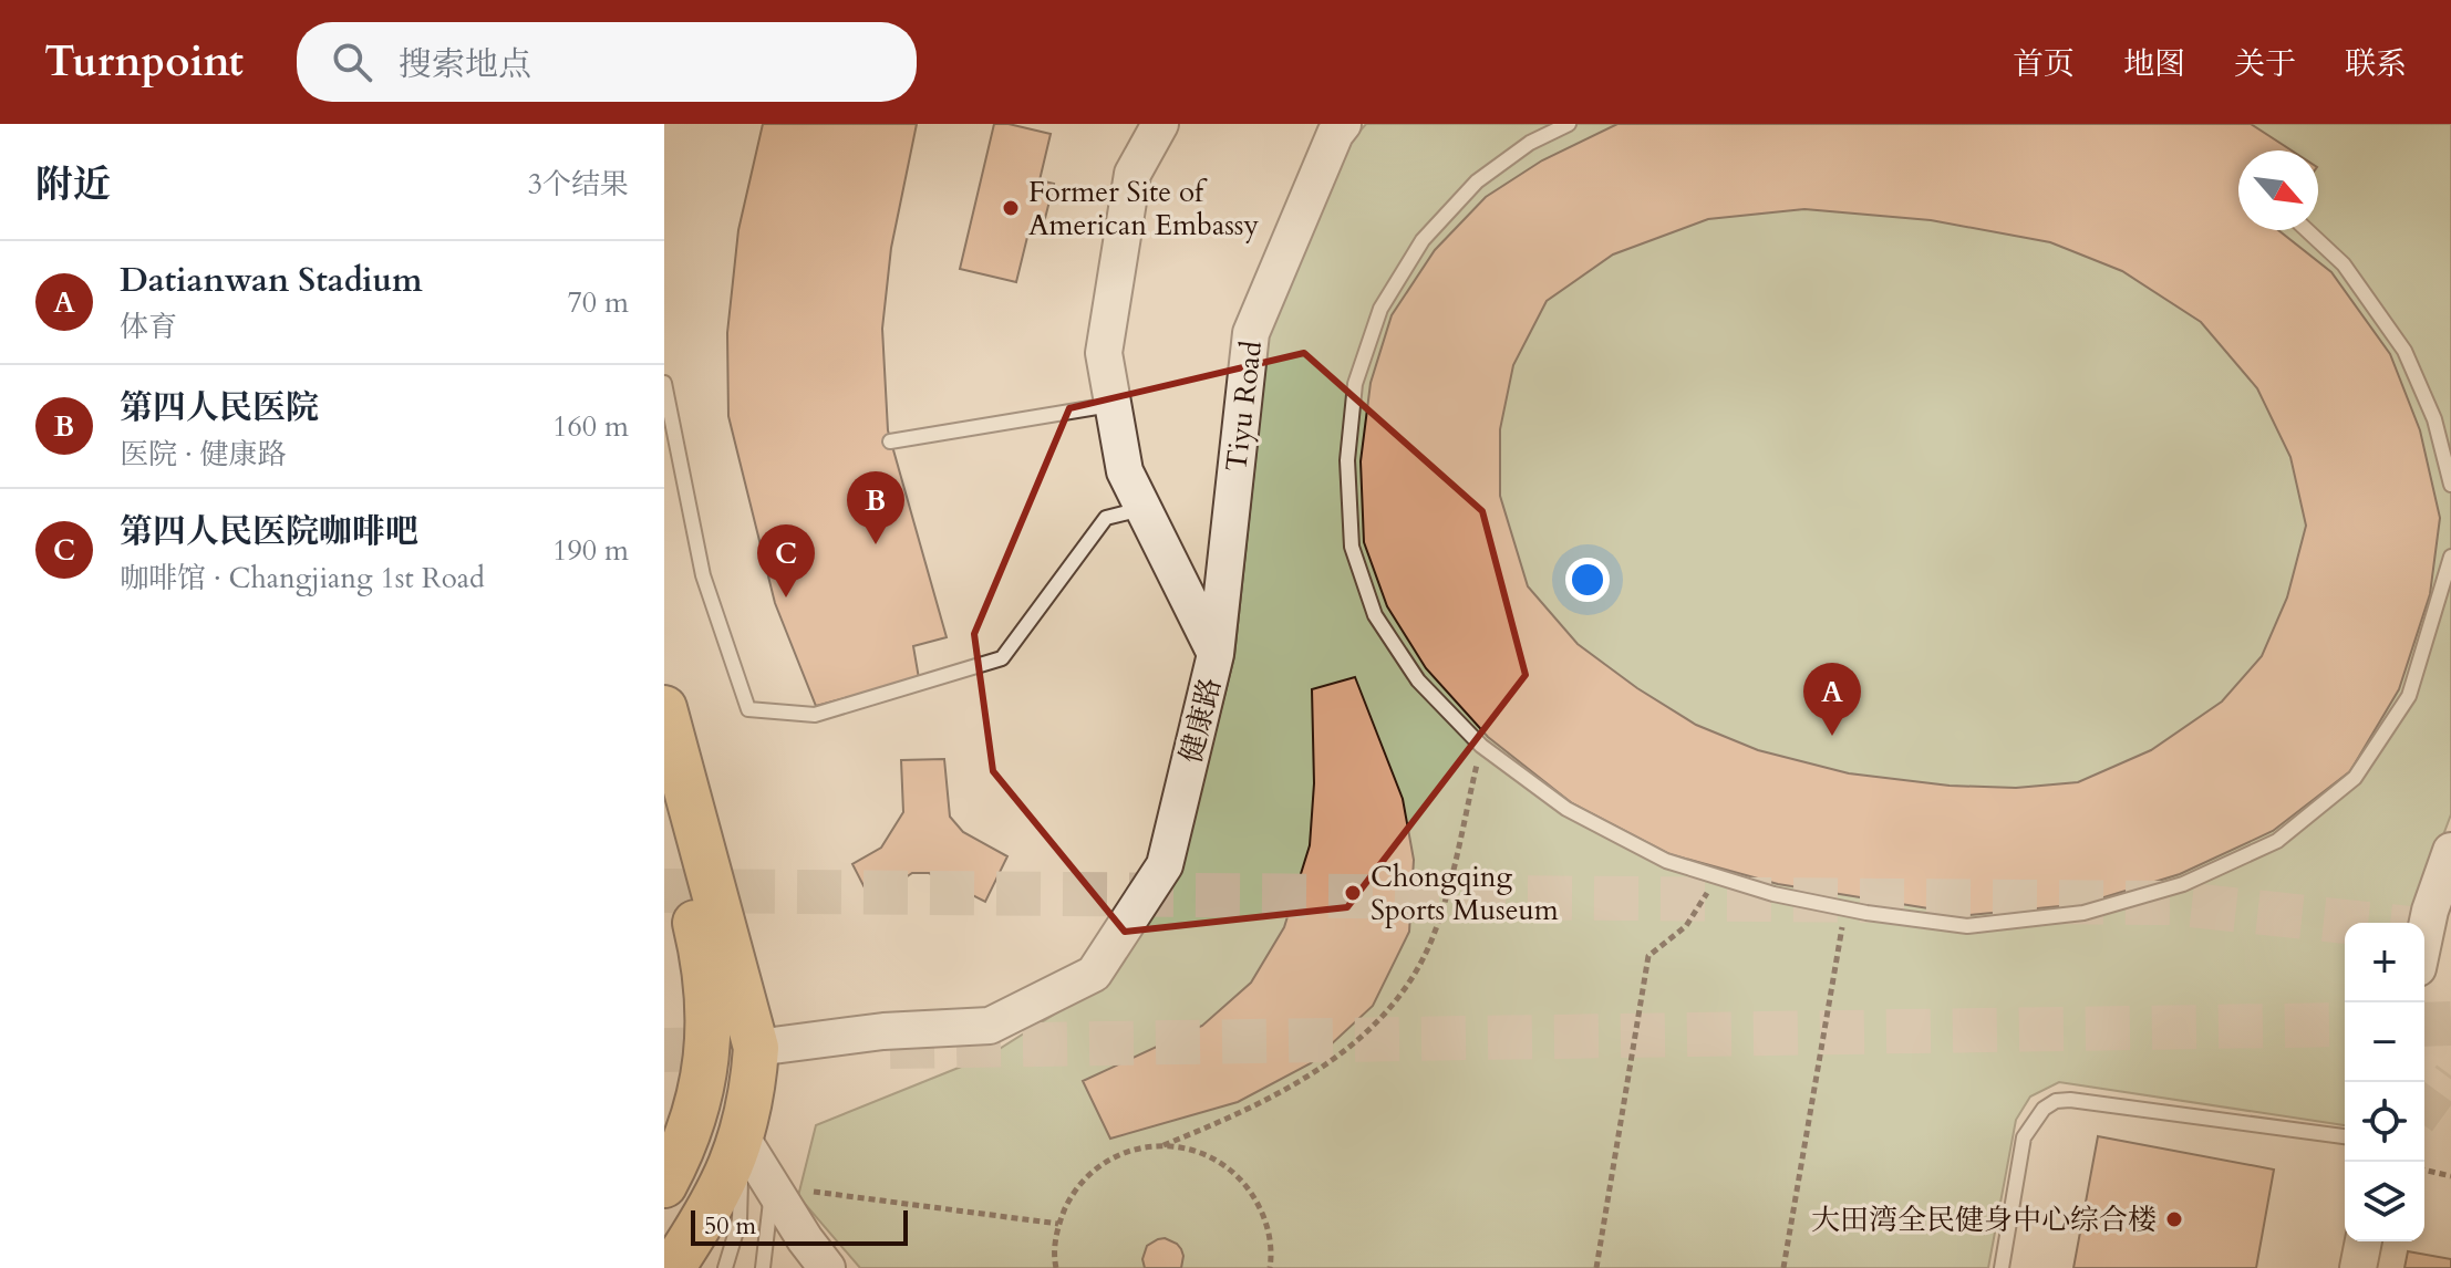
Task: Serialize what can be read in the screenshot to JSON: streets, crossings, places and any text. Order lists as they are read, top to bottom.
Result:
{
  "streets": {
    "street": ["Tiyu Road", "健康路"]
  },
  "crossings": [
    ["Tiyu Road", "健康路"]
  ],
  "places": ["Former Site of American Embassy", "Chongqing Sports Museum", "大田湾全民健身中心综合楼"],
  "scale_bar": "50 m",
  "north": "bottom right",
  "page": {
    "header": "Turnpoint",
    "search": "搜索地点",
    "nav": [
      "首页",
      "地图",
      "关于",
      "联系"
    ],
    "heading": ["附近", "3个结果"],
    "list": [
      {
        "mark": "A",
        "name": "Datianwan Stadium",
        "note": "体育",
        "value": "70 m"
      },
      {
        "mark": "B",
        "name": "第四人民医院",
        "note": "医院 · 健康路",
        "value": "160 m"
      },
      {
        "mark": "C",
        "name": "第四人民医院咖啡吧",
        "note": "咖啡馆 · Changjiang 1st Road",
        "value": "190 m"
      }
    ],
    "pins": ["B", "C", "A"],
    "map_buttons": ["+", "−"],
    "scale": "50 m"
  }
}
